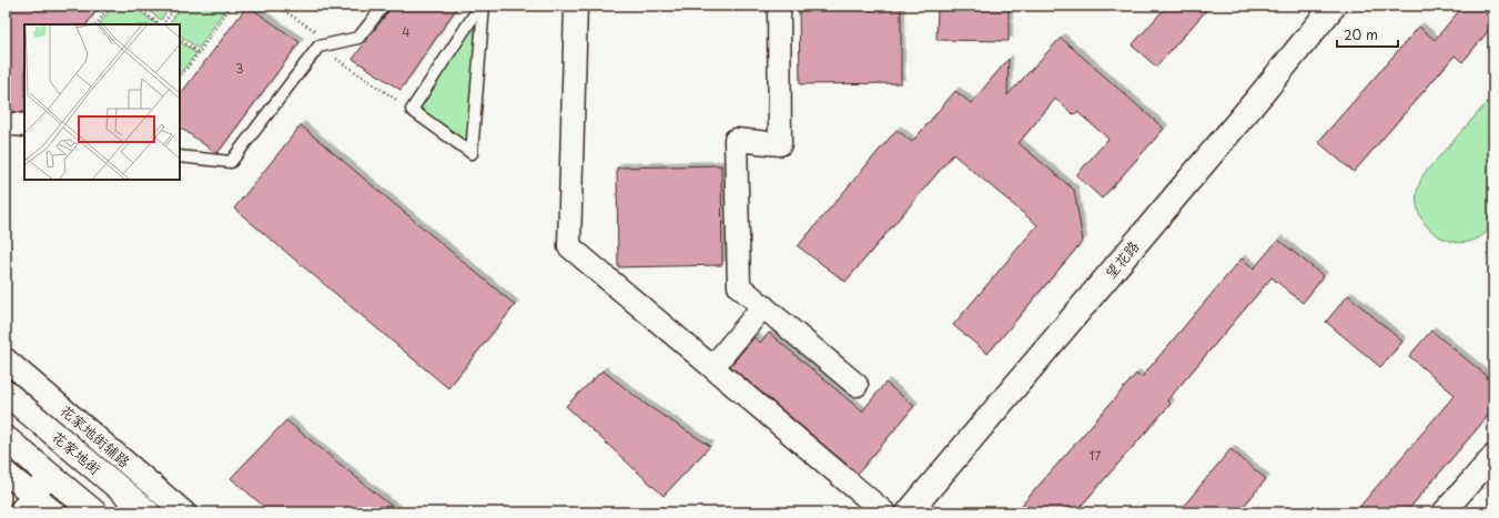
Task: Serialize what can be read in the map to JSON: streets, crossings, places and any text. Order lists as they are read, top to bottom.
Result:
{
  "streets": {
    "street": ["望花路", "花家地街辅路", "花家地街"]
  },
  "house_numbers": ["4", "3", "17"],
  "scale_bar": "20 m"
}
